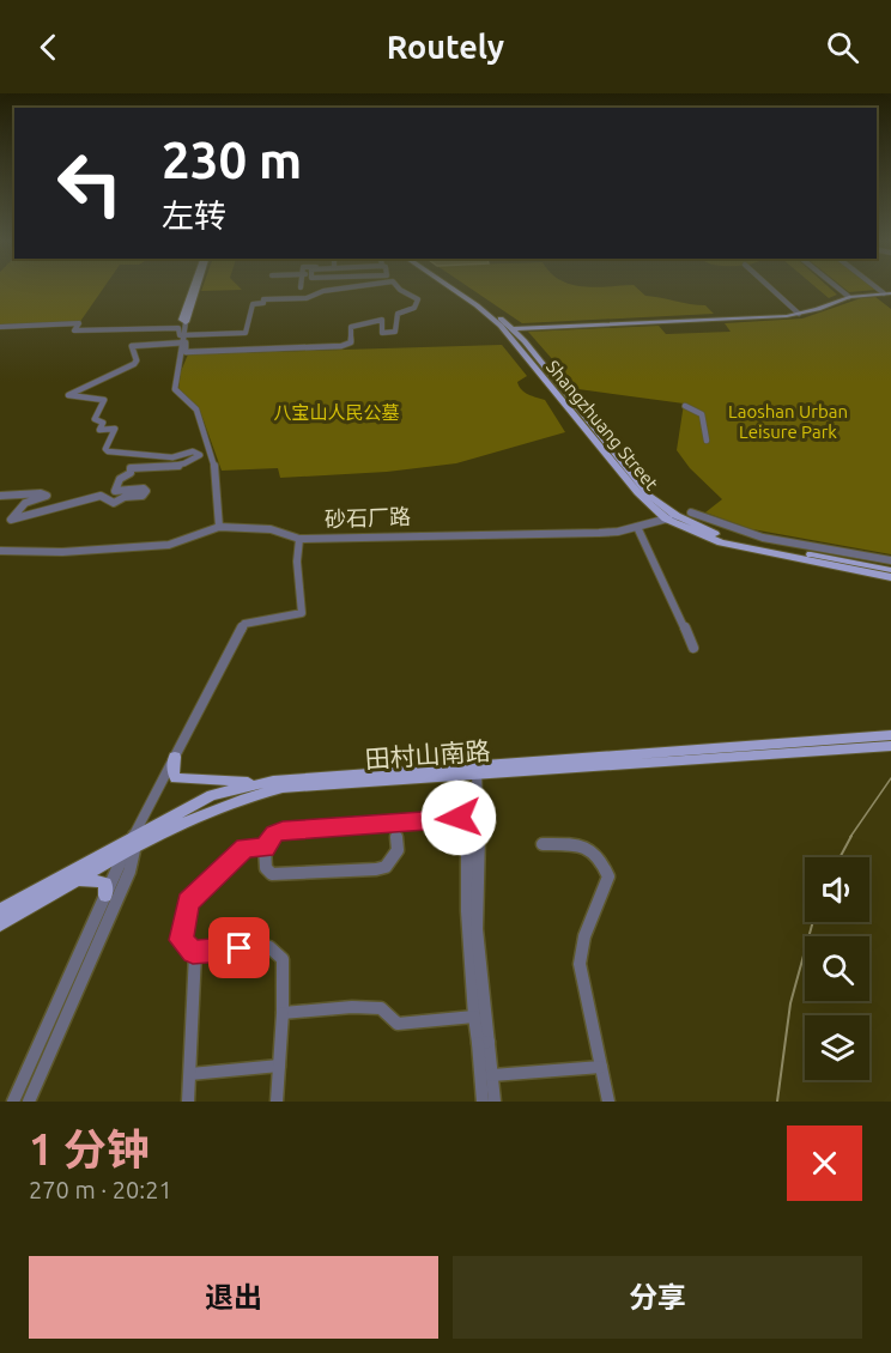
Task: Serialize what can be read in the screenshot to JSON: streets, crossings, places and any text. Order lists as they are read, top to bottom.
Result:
{
  "streets": {
    "main road": ["Shangzhuang Street", "田村山南路"],
    "street": ["砂石厂路"]
  },
  "crossings": [
    ["Shangzhuang Street", "砂石厂路"],
    ["砂石厂路", "田村山南路"]
  ],
  "parks": ["Laoshan Urban Leisure Park", "八宝山人民公墓"],
  "page": {
    "header": "Routely",
    "turn": ["230 m", "左转"],
    "heading": ["1 分钟", "270 m · 20:21"],
    "buttons": ["退出", "分享"]
  }
}
